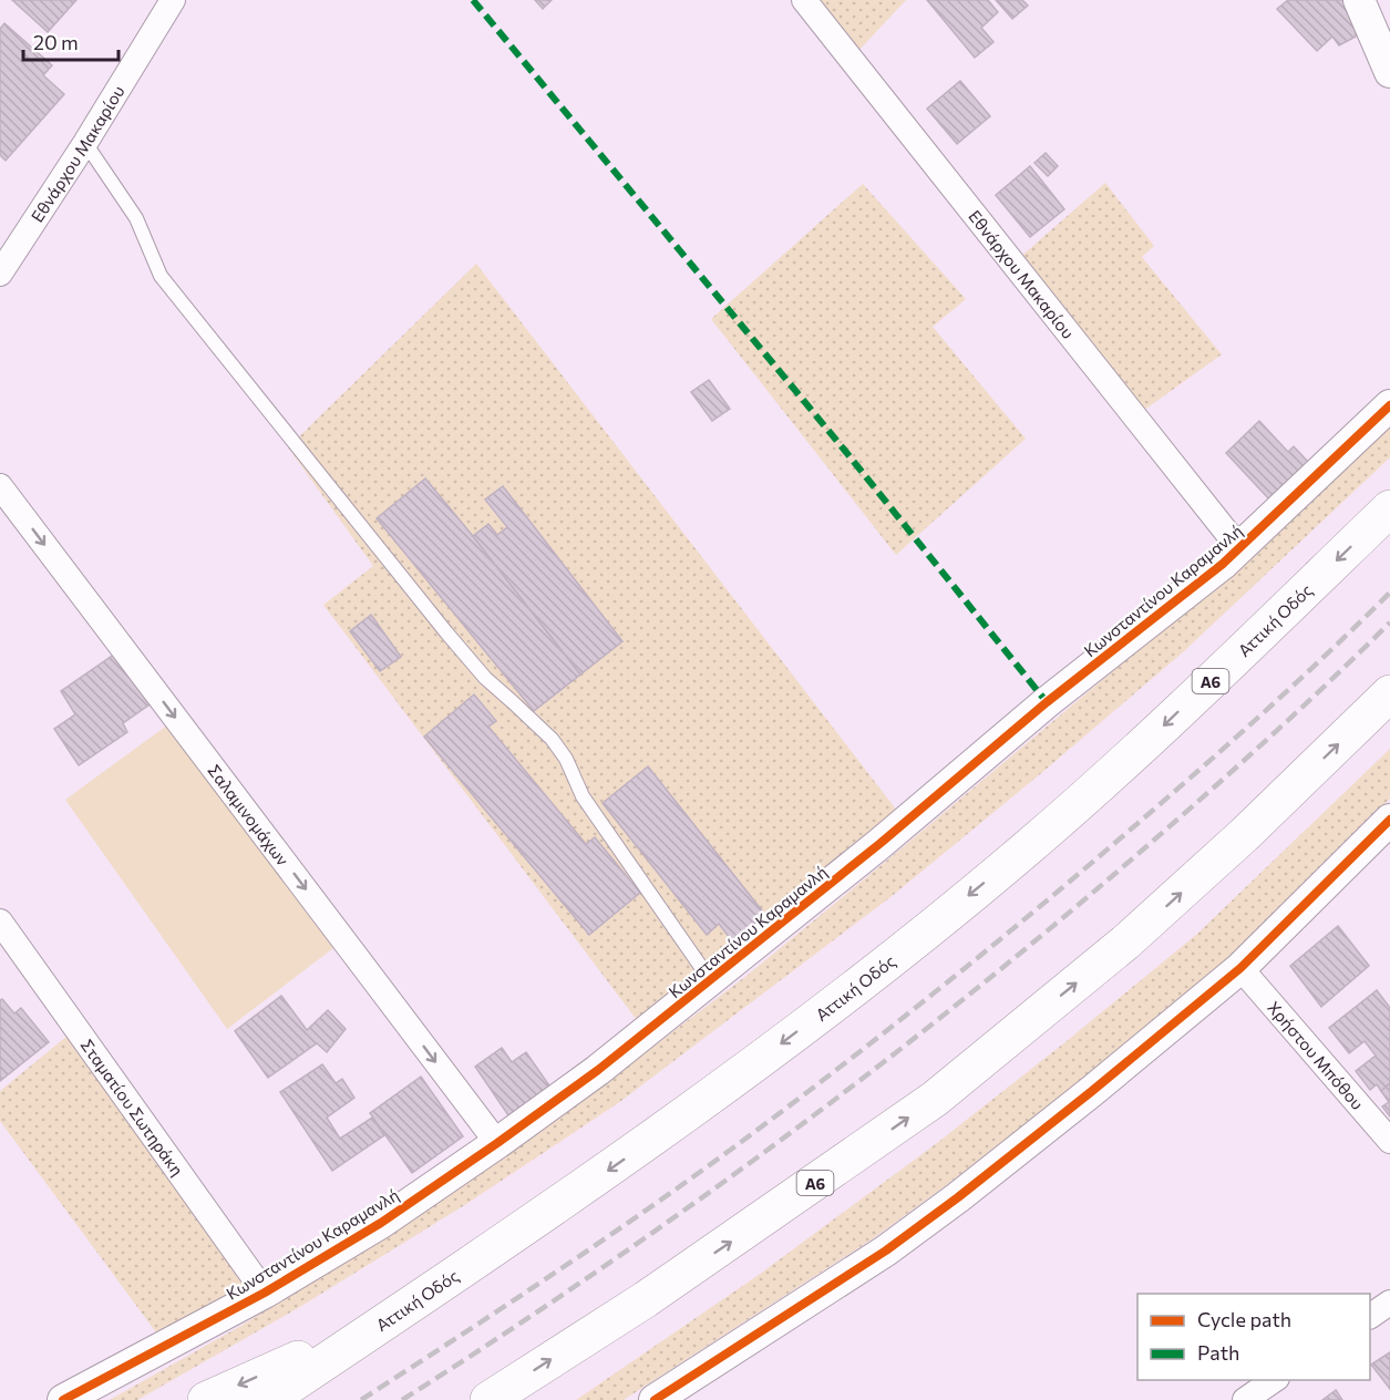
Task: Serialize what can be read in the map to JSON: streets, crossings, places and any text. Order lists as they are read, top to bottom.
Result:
{
  "streets": {
    "highway": ["Αττική Οδός", "Α6"],
    "street": [
      "Εθνάρχου Μακαρίου",
      "Κωνσταντίνου Καραμανλή",
      "Σαλαμινομάχων",
      "Χρήστου Μπόθου",
      "Σταματίου Σωτηράκη"
    ]
  },
  "crossings": [
    ["Εθνάρχου Μακαρίου", "Κωνσταντίνου Καραμανλή"],
    ["Κωνσταντίνου Καραμανλή", "Σαλαμινομάχων"],
    ["Κωνσταντίνου Καραμανλή", "Σταματίου Σωτηράκη"]
  ],
  "one_way": ["Σαλαμινομάχων"],
  "legend": ["Cycle path", "Path"],
  "scale_bar": "20 m"
}
